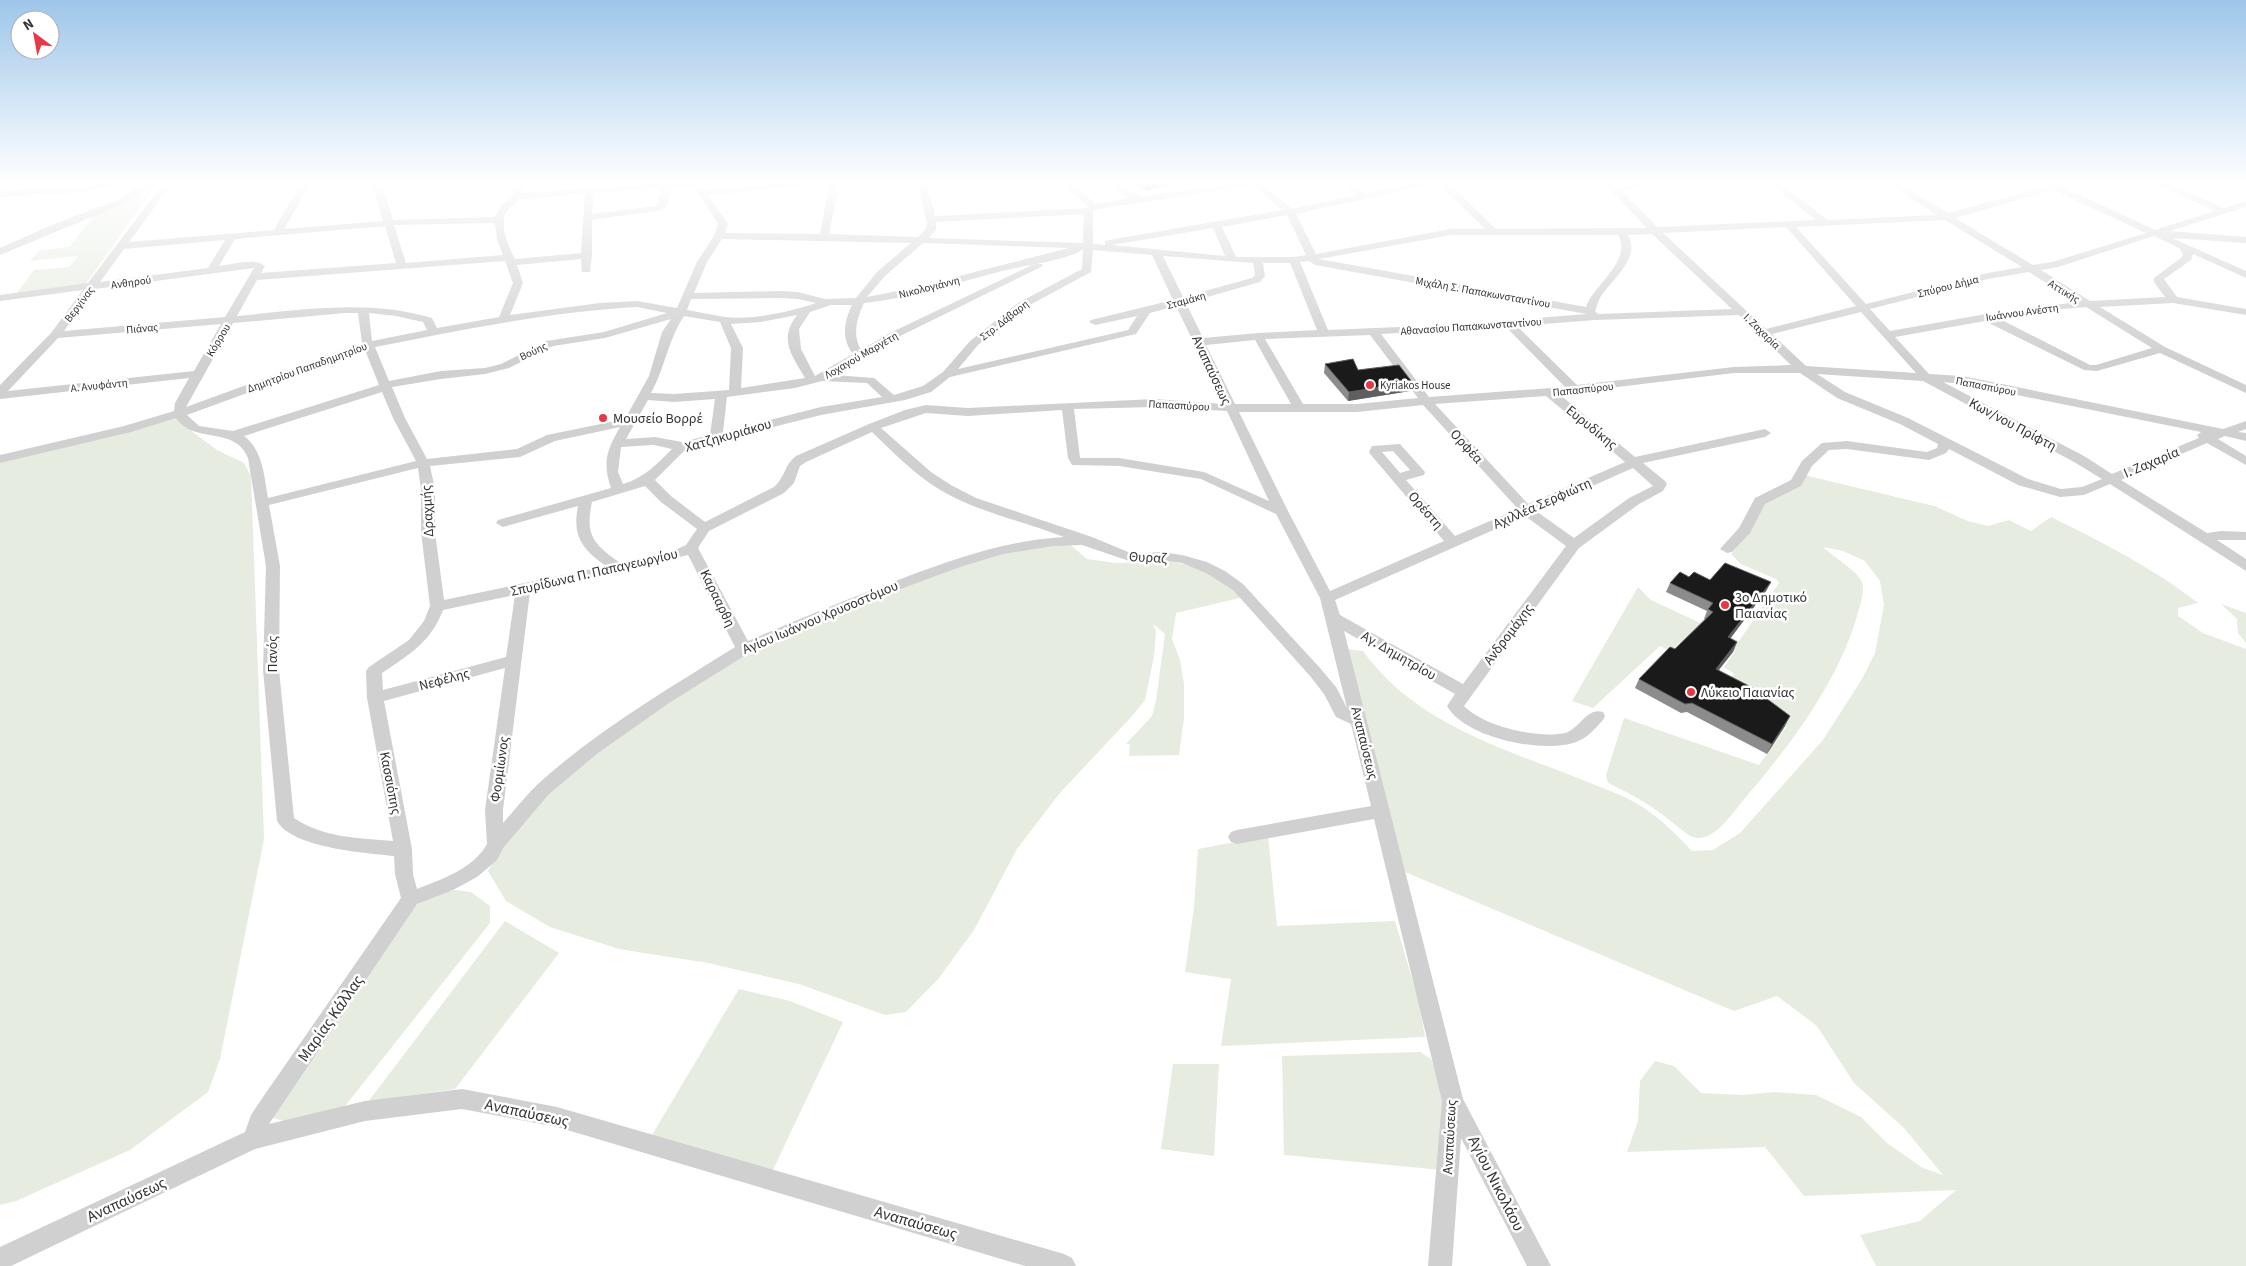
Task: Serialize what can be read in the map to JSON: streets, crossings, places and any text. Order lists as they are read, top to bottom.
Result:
{
  "streets": {
    "street": [
      "Ανθηρού",
      "Σπύρου Δήμα",
      "Νικολογιάννη",
      "Αττικής",
      "Μιχάλη Σ. Παπακωνσταντίνου",
      "Σταμάκη",
      "Βεργίνας",
      "Ιωάννου Ανέστη",
      "Στρ. Δάβαρη",
      "Αθανασίου Παπακωνσταντίνου",
      "Πιάνας",
      "Ι. Ζαχαρία",
      "Κόρρου",
      "Βούης",
      "Λοχαγού Μαργέτη",
      "Δημητρίου Παπαδημητρίου",
      "Αναπαύσεως",
      "Α. Ανυφάντη",
      "Παπασπύρου",
      "Κων/νου Πρίφτη",
      "Ευρυδίκης",
      "Χατζηκυριάκου",
      "Ορφέα",
      "Αχιλλέα Σερφιώτη",
      "Ορέστη",
      "Δραχμής",
      "Θυραζ",
      "Σπυρίδωνα Π. Παπαγεωργίου",
      "Καρααρθη",
      "Αγίου Ιωάννου Χρυσοστόμου",
      "Ανδρομάχης",
      "Πανός",
      "Αγ. Δημητρίου",
      "Νεφέλης",
      "Φορμίωνος",
      "Κασσιόπης",
      "Μαρίας Κάλλας",
      "Αγίου Νικολάου"
    ]
  },
  "crossings": [
    ["Ανθηρού", "Βεργίνας"],
    ["Ανθηρού", "Κόρρου"],
    ["Σπύρου Δήμα", "Αττικής"],
    ["Σπύρου Δήμα", "Ι. Ζαχαρία"],
    ["Σπύρου Δήμα", "Κων/νου Πρίφτη"],
    ["Νικολογιάννη", "Στρ. Δάβαρη"],
    ["Νικολογιάννη", "Βούης"],
    ["Νικολογιάννη", "Λοχαγού Μαργέτη"],
    ["Νικολογιάννη", "Δημητρίου Παπαδημητρίου"],
    ["Αττικής", "Ιωάννου Ανέστη"],
    ["Μιχάλη Σ. Παπακωνσταντίνου", "Αθανασίου Παπακωνσταντίνου"],
    ["Σταμάκη", "Αναπαύσεως"],
    ["Βεργίνας", "Πιάνας"],
    ["Βεργίνας", "Α. Ανυφάντη"],
    ["Ιωάννου Ανέστη", "Κων/νου Πρίφτη"],
    ["Στρ. Δάβαρη", "Χατζηκυριάκου"],
    ["Αθανασίου Παπακωνσταντίνου", "Ι. Ζαχαρία"],
    ["Αθανασίου Παπακωνσταντίνου", "Αναπαύσεως"],
    ["Αθανασίου Παπακωνσταντίνου", "Ορφέα"],
    ["Πιάνας", "Κόρρου"],
    ["Πιάνας", "Δημητρίου Παπαδημητρίου"],
    ["Πιάνας", "Δραχμής"],
    ["Ι. Ζαχαρία", "Παπασπύρου"],
    ["Ι. Ζαχαρία", "Κων/νου Πρίφτη"],
    ["Κόρρου", "Δημητρίου Παπαδημητρίου"],
    ["Κόρρου", "Α. Ανυφάντη"],
    ["Βούης", "Δημητρίου Παπαδημητρίου"],
    ["Βούης", "Δραχμής"],
    ["Βούης", "Πανός"],
    ["Δημητρίου Παπαδημητρίου", "Δραχμής"],
    ["Αναπαύσεως", "Παπασπύρου"],
    ["Αναπαύσεως", "Αχιλλέα Σερφιώτη"],
    ["Αναπαύσεως", "Θυραζ"],
    ["Αναπαύσεως", "Αγ. Δημητρίου"],
    ["Αναπαύσεως", "Μαρίας Κάλλας"],
    ["Αναπαύσεως", "Αγίου Νικολάου"],
    ["Παπασπύρου", "Κων/νου Πρίφτη"],
    ["Παπασπύρου", "Ευρυδίκης"],
    ["Παπασπύρου", "Ορφέα"],
    ["Ευρυδίκης", "Αχιλλέα Σερφιώτη"],
    ["Ευρυδίκης", "Ανδρομάχης"],
    ["Ορφέα", "Αχιλλέα Σερφιώτη"],
    ["Ορφέα", "Ανδρομάχης"],
    ["Αχιλλέα Σερφιώτη", "Ορέστη"],
    ["Αχιλλέα Σερφιώτη", "Ανδρομάχης"],
    ["Δραχμής", "Σπυρίδωνα Π. Παπαγεωργίου"],
    ["Δραχμής", "Κασσιόπης"],
    ["Θυραζ", "Αγίου Ιωάννου Χρυσοστόμου"],
    ["Σπυρίδωνα Π. Παπαγεωργίου", "Καρααρθη"],
    ["Σπυρίδωνα Π. Παπαγεωργίου", "Φορμίωνος"],
    ["Σπυρίδωνα Π. Παπαγεωργίου", "Κασσιόπης"],
    ["Καρααρθη", "Αγίου Ιωάννου Χρυσοστόμου"],
    ["Αγίου Ιωάννου Χρυσοστόμου", "Φορμίωνος"],
    ["Ανδρομάχης", "Αγ. Δημητρίου"],
    ["Πανός", "Κασσιόπης"],
    ["Νεφέλης", "Φορμίωνος"],
    ["Νεφέλης", "Κασσιόπης"],
    ["Κασσιόπης", "Μαρίας Κάλλας"]
  ],
  "places": [
    "Kyriakos House",
    "Μουσείο Βορρέ",
    "3ο Δημοτικό Παιανίας",
    "Λύκειο Παιανίας"
  ],
  "north": "top left"
}
